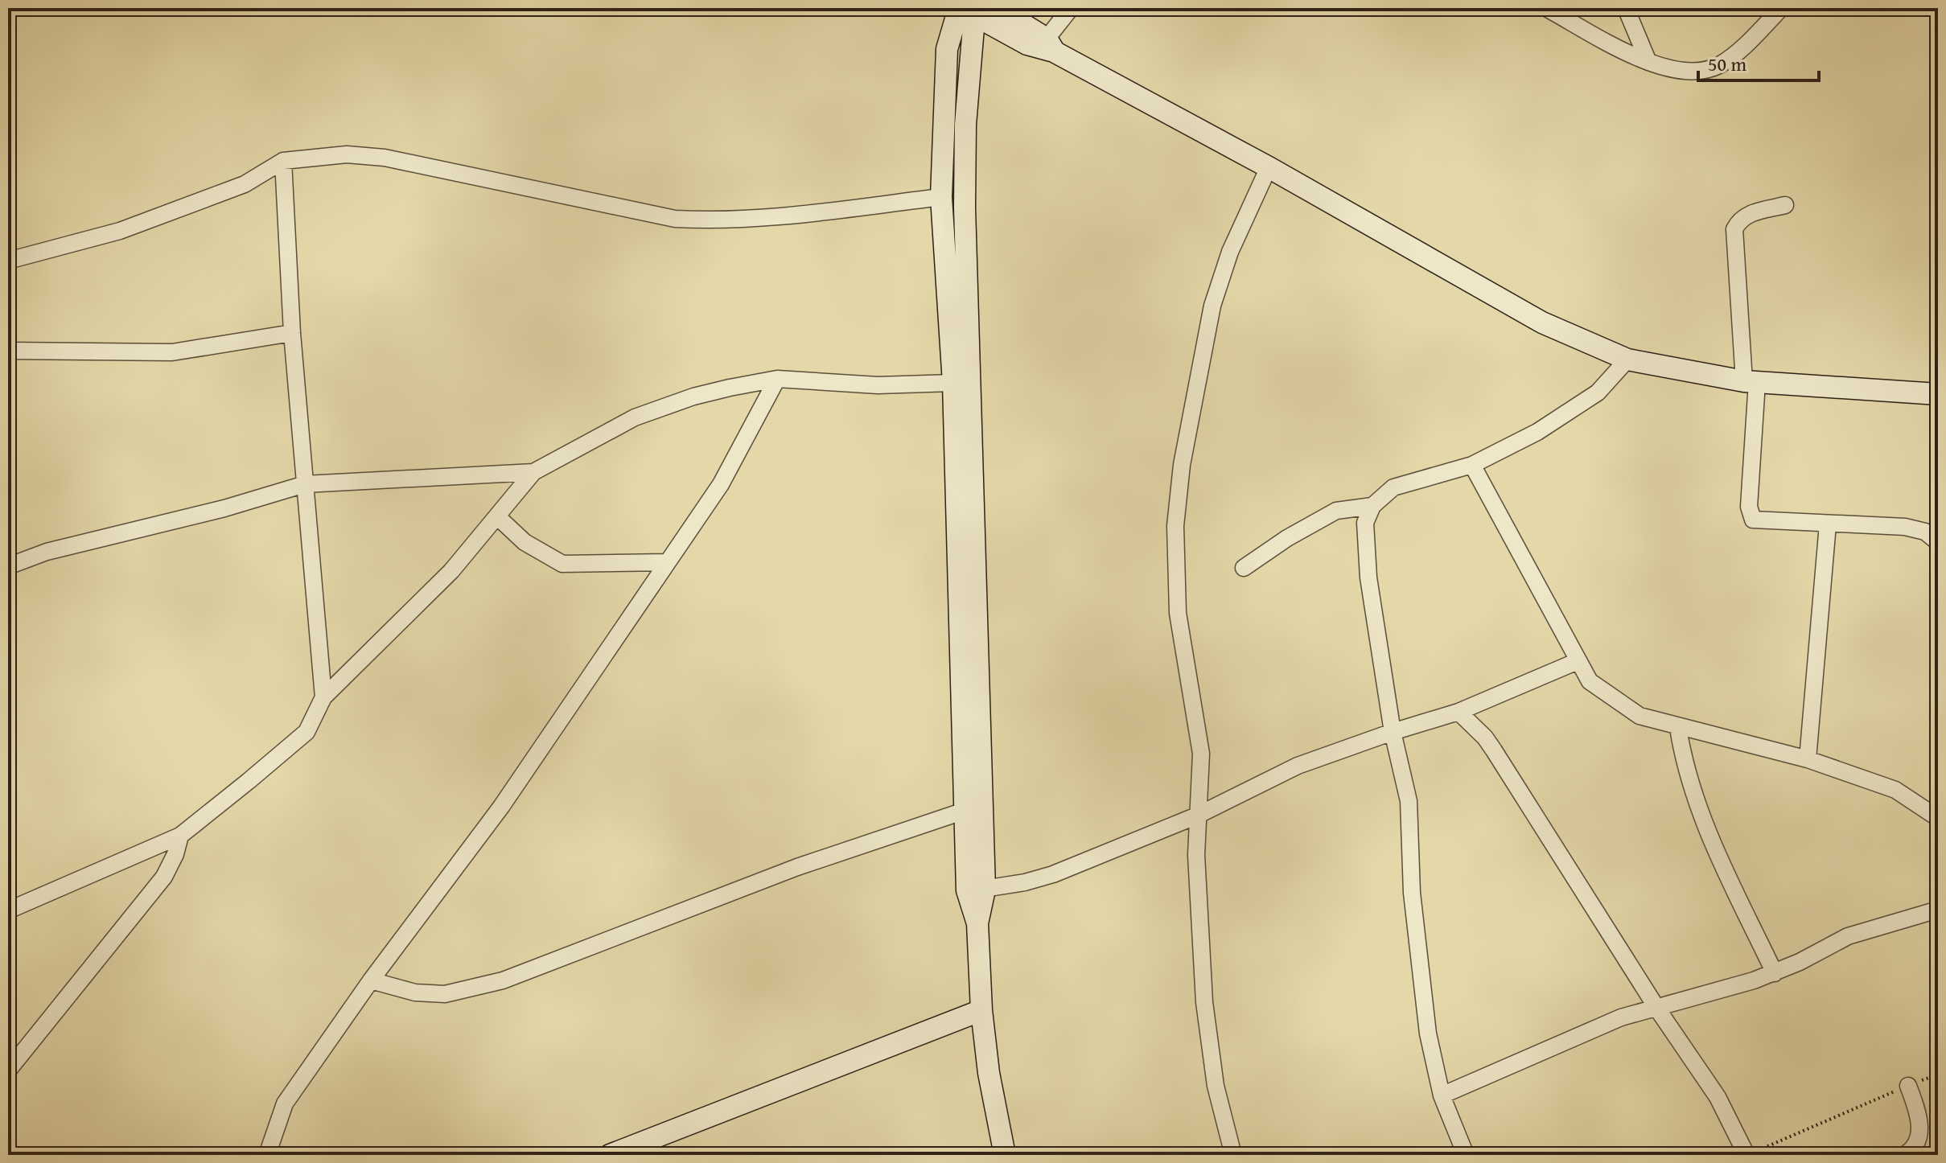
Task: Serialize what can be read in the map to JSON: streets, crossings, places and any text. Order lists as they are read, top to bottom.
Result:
{
  "scale_bar": "50 m"
}
